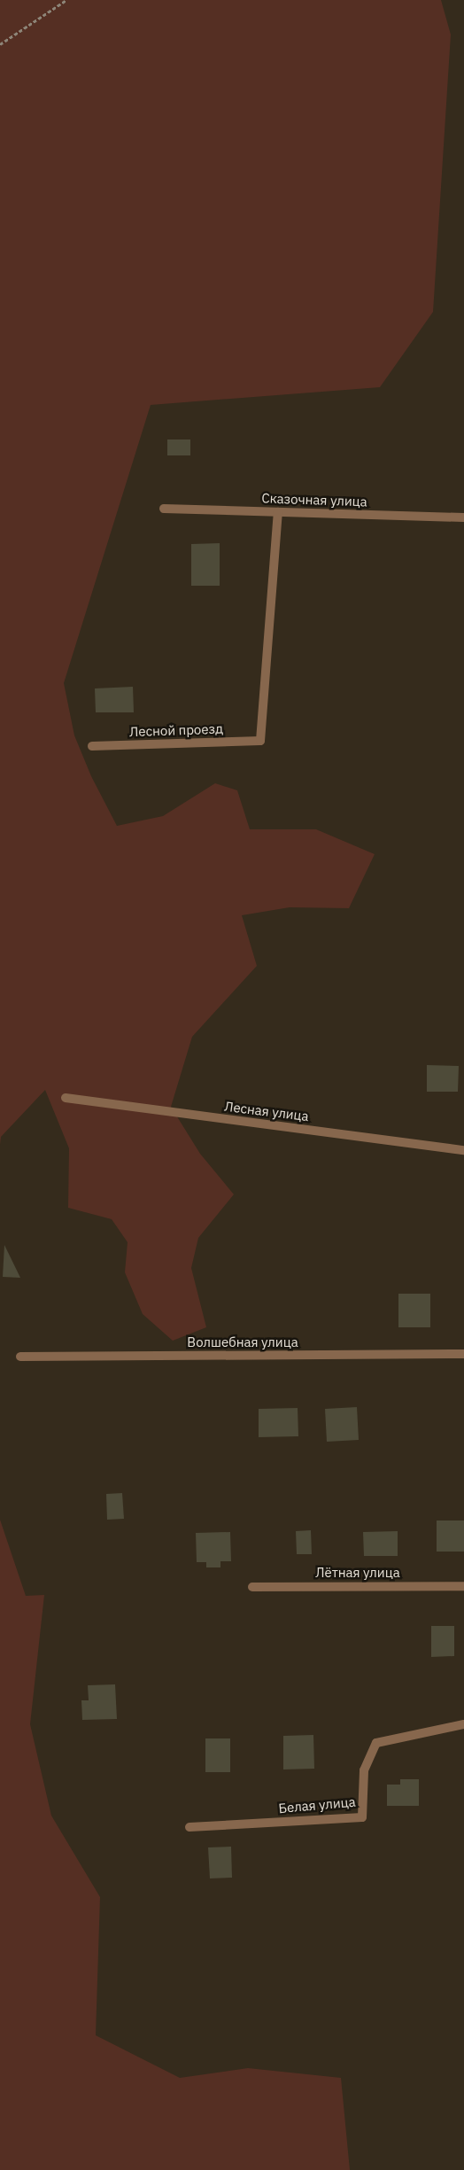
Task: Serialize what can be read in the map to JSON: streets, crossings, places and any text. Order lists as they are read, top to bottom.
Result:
{
  "streets": {
    "street": [
      "Сказочная улица",
      "Лесной проезд",
      "Лесная улица",
      "Волшебная улица",
      "Лётная улица",
      "Белая улица"
    ]
  },
  "crossings": [
    ["Сказочная улица", "Лесной проезд"]
  ]
}
